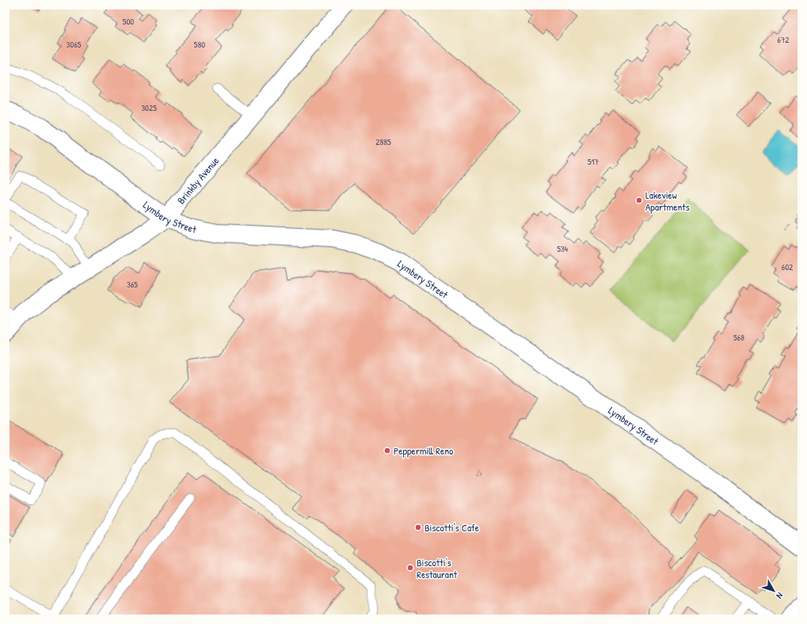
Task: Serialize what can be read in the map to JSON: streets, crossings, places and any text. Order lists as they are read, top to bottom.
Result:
{
  "streets": {
    "street": ["Brinkby Avenue", "Lymbery Street"]
  },
  "crossings": [
    ["Brinkby Avenue", "Lymbery Street"]
  ],
  "places": [
    "Lakeview Apartments",
    "Peppermill Reno",
    "Biscotti's Cafe",
    "Biscotti's Restaurant"
  ],
  "house_numbers": [
    "500",
    "672",
    "3065",
    "580",
    "3025",
    "2885",
    "517",
    "534",
    "602",
    "365",
    "568"
  ],
  "north": "bottom right"
}
